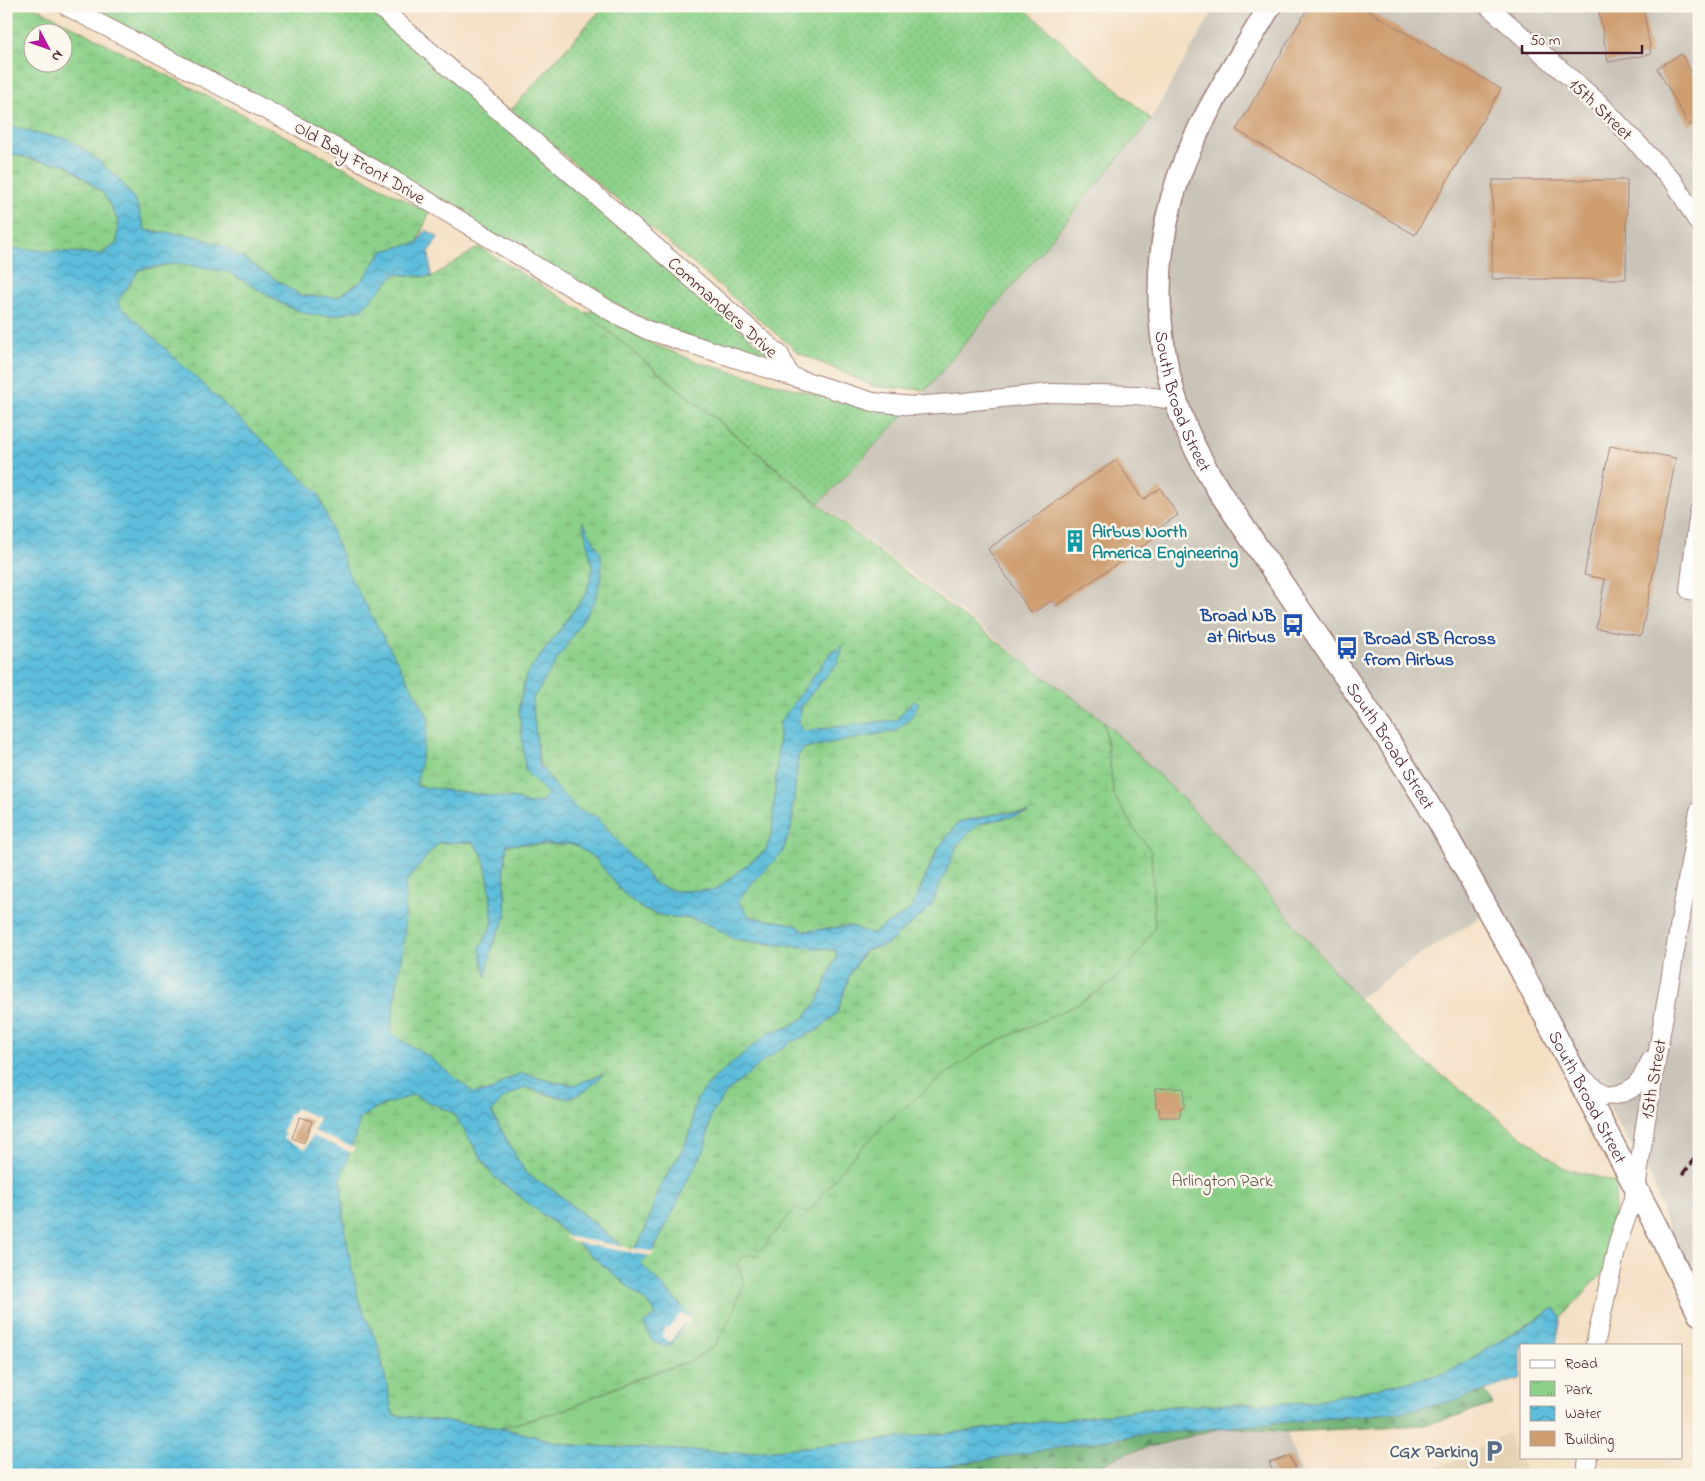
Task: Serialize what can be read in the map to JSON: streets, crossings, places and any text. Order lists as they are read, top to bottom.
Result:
{
  "streets": {
    "street": [
      "15th Street",
      "Old Bay Front Drive",
      "Commanders Drive",
      "South Broad Street"
    ]
  },
  "crossings": [
    ["15th Street", "South Broad Street"],
    ["Old Bay Front Drive", "Commanders Drive"],
    ["Commanders Drive", "South Broad Street"]
  ],
  "parks": ["Arlington Park"],
  "places": {
    "building": ["Airbus North America Engineering"],
    "bus stop": ["Broad NB at Airbus", "Broad SB Across from Airbus"],
    "parking": ["CGX Parking"]
  },
  "legend": [
    "Road",
    "Park",
    "Water",
    "Building"
  ],
  "scale_bar": "50 m",
  "north": "bottom right"
}
